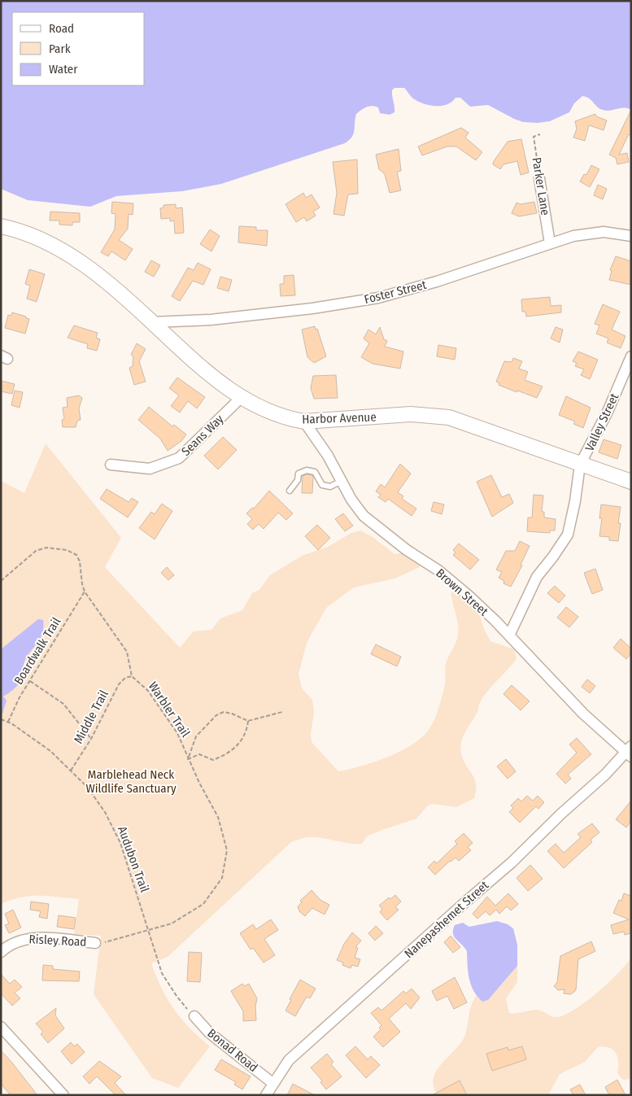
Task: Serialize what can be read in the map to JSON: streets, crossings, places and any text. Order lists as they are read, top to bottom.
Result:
{
  "streets": {
    "main road": ["Harbor Avenue"],
    "street": [
      "Parker Lane",
      "Foster Street",
      "Valley Street",
      "Seans Way",
      "Brown Street",
      "Nanepashemet Street",
      "Risley Road",
      "Bonad Road"
    ],
    "path": [
      "Boardwalk Trail",
      "Warbler Trail",
      "Middle Trail",
      "Audubon Trail"
    ]
  },
  "crossings": [
    ["Parker Lane", "Foster Street"],
    ["Foster Street", "Harbor Avenue"],
    ["Harbor Avenue", "Valley Street"],
    ["Harbor Avenue", "Seans Way"],
    ["Harbor Avenue", "Brown Street"],
    ["Brown Street", "Nanepashemet Street"],
    ["Boardwalk Trail", "Warbler Trail"],
    ["Boardwalk Trail", "Audubon Trail"],
    ["Warbler Trail", "Middle Trail"],
    ["Warbler Trail", "Audubon Trail"],
    ["Warbler Trail", "Risley Road"],
    ["Middle Trail", "Audubon Trail"],
    ["Audubon Trail", "Bonad Road"],
    ["Nanepashemet Street", "Bonad Road"]
  ],
  "parks": ["Marblehead Neck Wildlife Sanctuary"],
  "legend": ["Road", "Park", "Water"]
}
